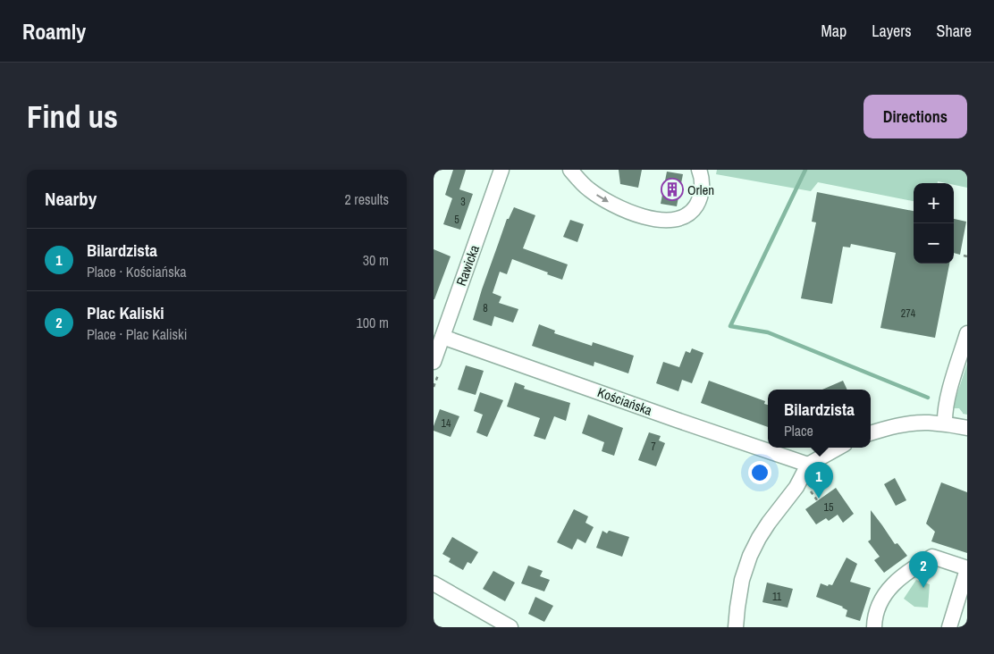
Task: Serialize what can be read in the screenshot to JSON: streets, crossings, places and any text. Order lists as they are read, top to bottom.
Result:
{
  "streets": {
    "street": ["Rawicka", "Kościańska"]
  },
  "crossings": [
    ["Rawicka", "Kościańska"]
  ],
  "places": {
    "building": ["Orlen"]
  },
  "house_numbers": [
    "3",
    "5",
    "8",
    "274",
    "14",
    "7",
    "15",
    "11"
  ],
  "page": {
    "header": "Roamly",
    "nav": ["Map", "Layers", "Share"],
    "buttons": "Directions",
    "title": "Find us",
    "heading": ["Nearby", "2 results"],
    "map_buttons": ["+", "−"],
    "list": [
      {
        "mark": "1",
        "name": "Bilardzista",
        "note": "Place · Kościańska",
        "value": "30 m"
      },
      {
        "mark": "2",
        "name": "Plac Kaliski",
        "note": "Place · Plac Kaliski",
        "value": "100 m"
      }
    ],
    "popup": ["Bilardzista", "Place"],
    "pins": ["1", "2"]
  }
}
